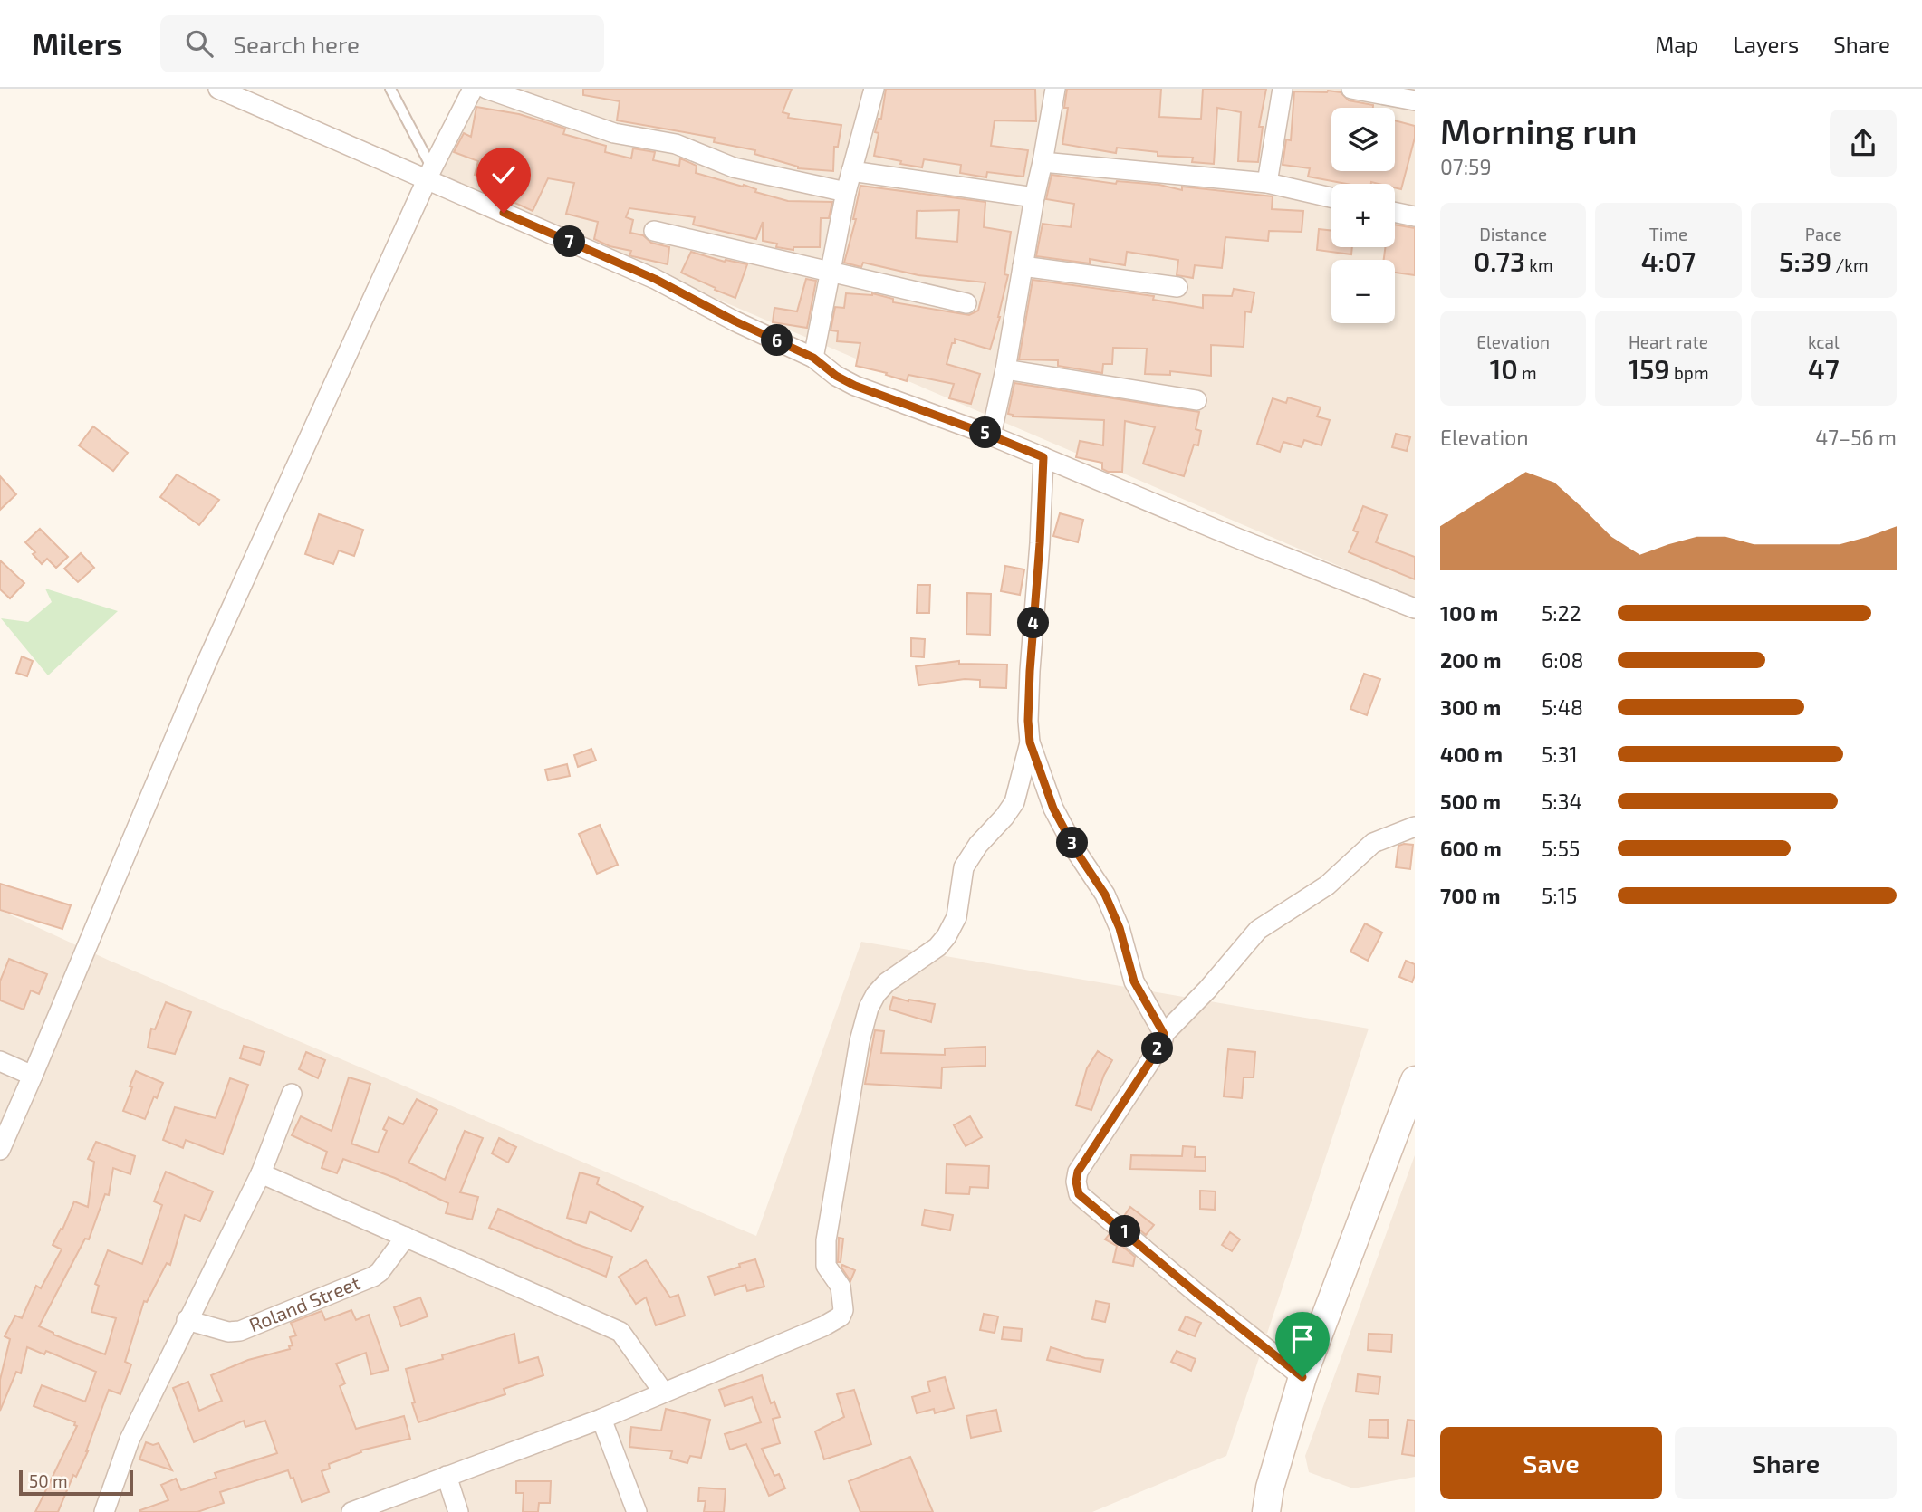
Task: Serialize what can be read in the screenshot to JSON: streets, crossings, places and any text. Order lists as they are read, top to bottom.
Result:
{
  "streets": {
    "street": ["Roland Street"]
  },
  "scale_bar": "50 m",
  "page": {
    "header": "Milers",
    "search": "Search here",
    "nav": ["Map", "Layers", "Share"],
    "heading": ["Morning run", "07:59"],
    "map_buttons": ["+", "−"],
    "stats": [
      ["Distance", "0.73 km"],
      ["Time", "4:07"],
      ["Pace", "5:39 /km"],
      ["Elevation", "10 m"],
      ["Heart rate", "159 bpm"],
      ["kcal", "47"]
    ],
    "pins": [
      "7",
      "6",
      "5",
      "4",
      "3",
      "2",
      "1"
    ],
    "chart": ["Elevation", "47–56 m"],
    "list": [
      {
        "name": "100 m",
        "note": "5:22"
      },
      {
        "name": "200 m",
        "note": "6:08"
      },
      {
        "name": "300 m",
        "note": "5:48"
      },
      {
        "name": "400 m",
        "note": "5:31"
      },
      {
        "name": "500 m",
        "note": "5:34"
      },
      {
        "name": "600 m",
        "note": "5:55"
      },
      {
        "name": "700 m",
        "note": "5:15"
      }
    ],
    "buttons": ["Save", "Share"],
    "scale": "50 m"
  }
}
